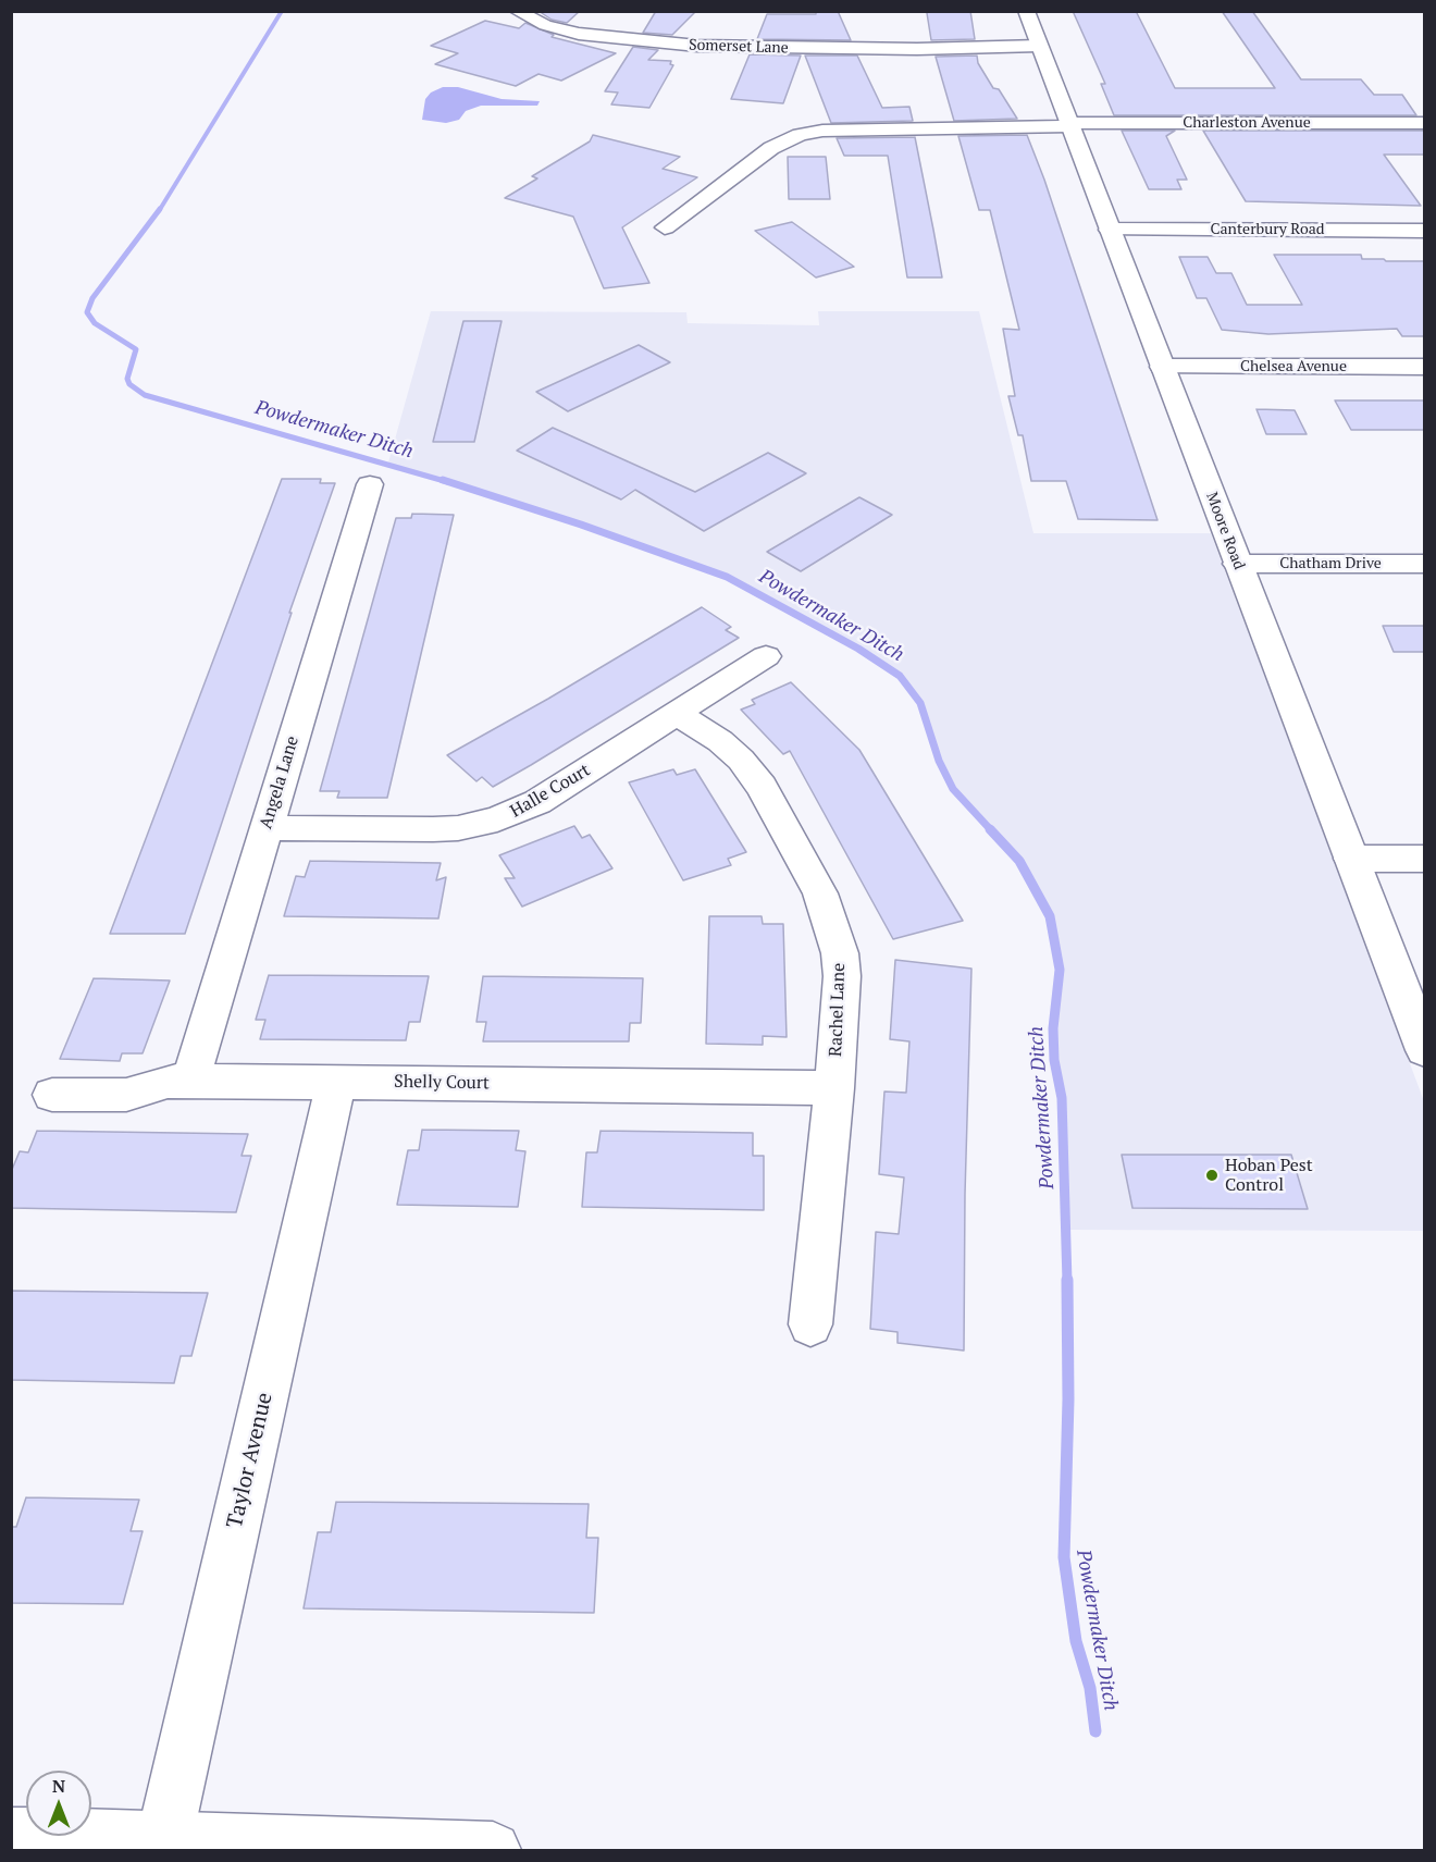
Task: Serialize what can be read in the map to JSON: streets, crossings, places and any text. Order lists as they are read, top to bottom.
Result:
{
  "streets": {
    "street": [
      "Somerset Lane",
      "Charleston Avenue",
      "Canterbury Road",
      "Chelsea Avenue",
      "Moore Road",
      "Chatham Drive",
      "Angela Lane",
      "Halle Court",
      "Rachel Lane",
      "Shelly Court",
      "Taylor Avenue"
    ]
  },
  "crossings": [
    ["Somerset Lane", "Moore Road"],
    ["Charleston Avenue", "Moore Road"],
    ["Canterbury Road", "Moore Road"],
    ["Chelsea Avenue", "Moore Road"],
    ["Moore Road", "Chatham Drive"],
    ["Angela Lane", "Halle Court"],
    ["Angela Lane", "Shelly Court"],
    ["Halle Court", "Rachel Lane"],
    ["Rachel Lane", "Shelly Court"],
    ["Shelly Court", "Taylor Avenue"]
  ],
  "water": ["Powdermaker Ditch"],
  "places": ["Hoban Pest Control"],
  "north": "top"
}
